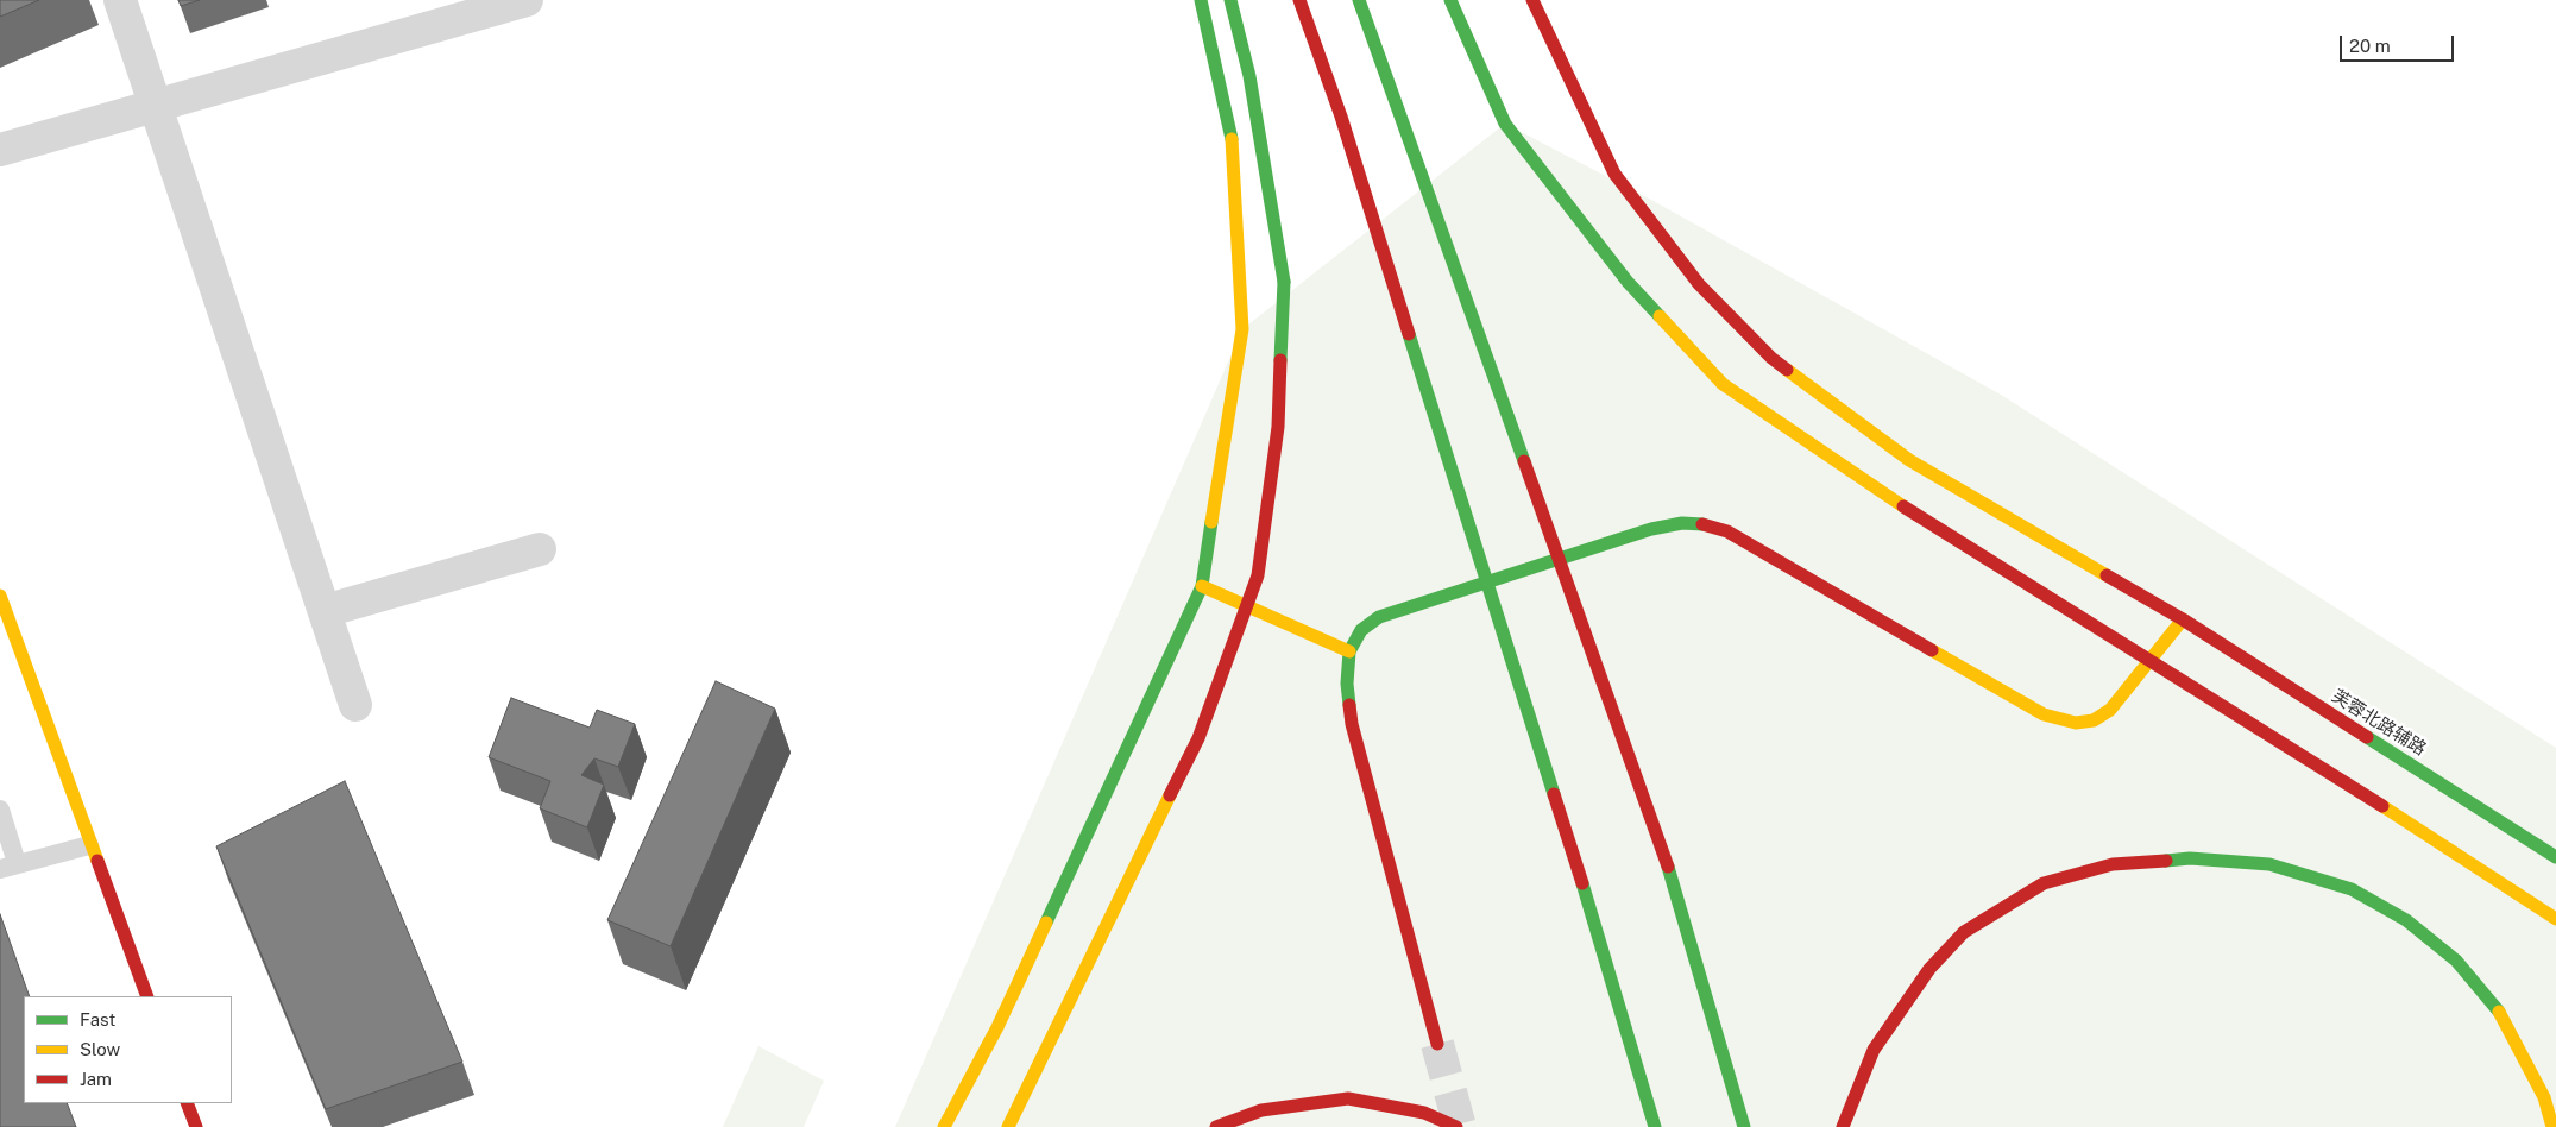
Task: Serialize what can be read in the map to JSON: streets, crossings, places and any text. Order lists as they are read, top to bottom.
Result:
{
  "streets": {
    "main road": ["芙蓉北路辅路"]
  },
  "legend": ["Fast", "Slow", "Jam"],
  "scale_bar": "20 m"
}
